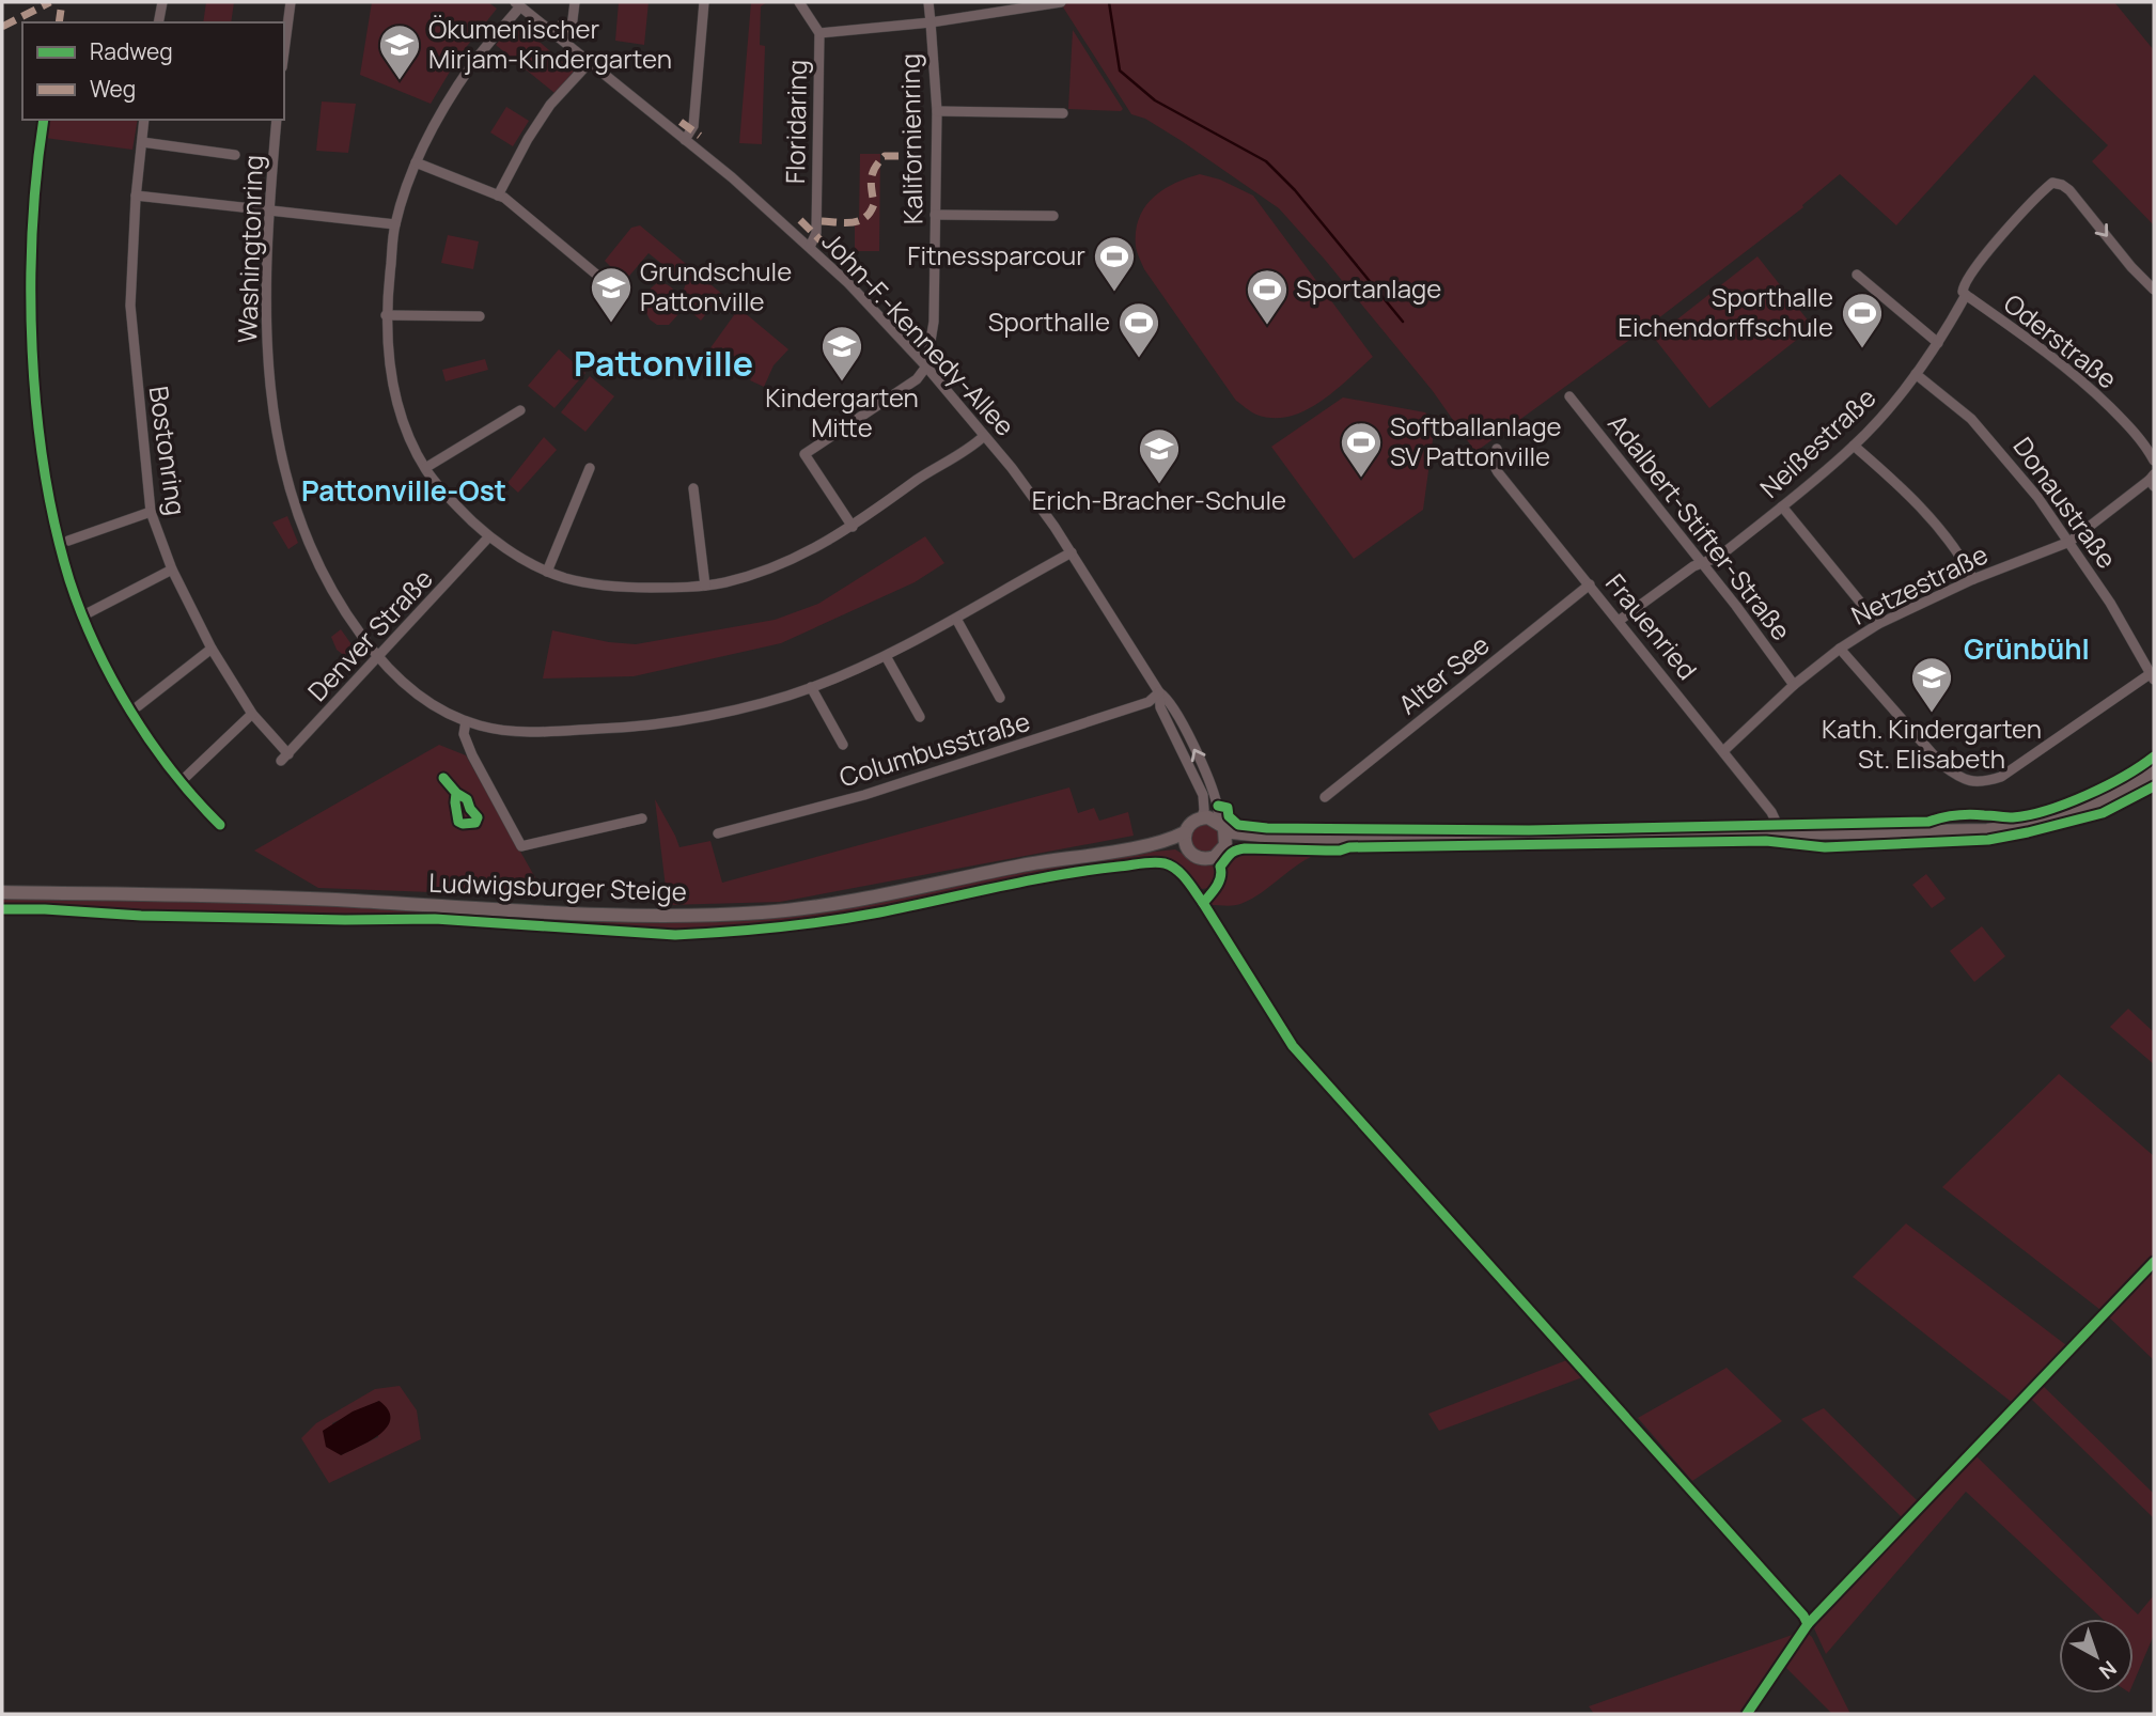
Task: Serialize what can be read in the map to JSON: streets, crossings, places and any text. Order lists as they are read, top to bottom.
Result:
{
  "streets": {
    "main road": ["Ludwigsburger Steige"],
    "street": [
      "Floridaring",
      "Kalifornienring",
      "Washingtonring",
      "John-F.-Kennedy-Allee",
      "Oderstraße",
      "Neißestraße",
      "Bostonring",
      "Donaustraße",
      "Adalbert-Stifter-Straße",
      "Netzestraße",
      "Frauenried",
      "Denver Straße",
      "Alter See",
      "Columbusstraße"
    ]
  },
  "crossings": [
    ["Floridaring", "Kalifornienring"],
    ["Floridaring", "John-F.-Kennedy-Allee"],
    ["Kalifornienring", "John-F.-Kennedy-Allee"],
    ["Washingtonring", "John-F.-Kennedy-Allee"],
    ["Washingtonring", "Denver Straße"],
    ["John-F.-Kennedy-Allee", "Columbusstraße"],
    ["Oderstraße", "Neißestraße"],
    ["Neißestraße", "Donaustraße"],
    ["Neißestraße", "Adalbert-Stifter-Straße"],
    ["Neißestraße", "Frauenried"],
    ["Bostonring", "Denver Straße"],
    ["Donaustraße", "Netzestraße"],
    ["Adalbert-Stifter-Straße", "Netzestraße"],
    ["Netzestraße", "Frauenried"],
    ["Frauenried", "Alter See"]
  ],
  "districts": ["Pattonville", "Pattonville-Ost", "Grünbühl"],
  "places": {
    "school or university": [
      "Ökumenischer Mirjam-Kindergarten",
      "Grundschule Pattonville",
      "Kindergarten Mitte",
      "Erich-Bracher-Schule",
      "Kath. Kindergarten St. Elisabeth"
    ],
    "sports": [
      "Fitnessparcour",
      "Sportanlage",
      "Sporthalle Eichendorffschule",
      "Sporthalle",
      "Softballanlage SV Pattonville"
    ]
  },
  "legend": ["Radweg", "Weg"],
  "north": "bottom right"
}
